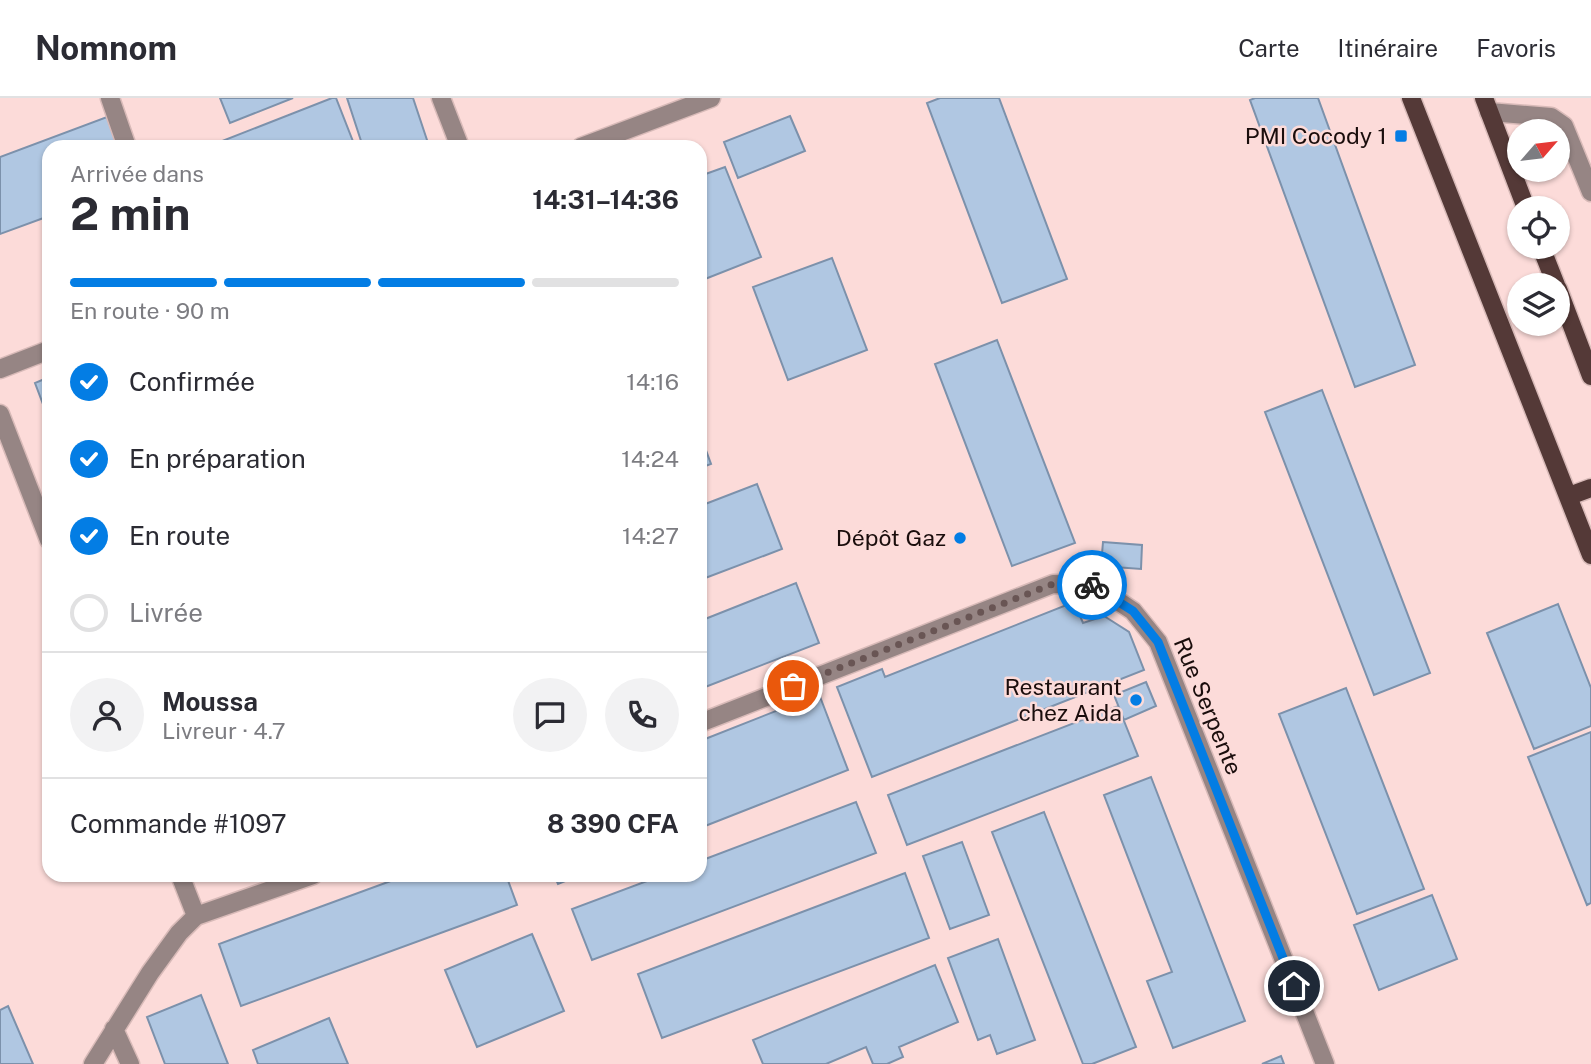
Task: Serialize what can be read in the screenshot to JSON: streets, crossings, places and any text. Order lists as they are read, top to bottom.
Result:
{
  "streets": {
    "street": ["Rue Serpente"]
  },
  "places": {
    "transit": ["PMI Cocody 1"],
    "other": ["Dépôt Gaz", "Restaurant chez Aida"]
  },
  "north": "top right",
  "page": {
    "header": "Nomnom",
    "nav": ["Carte", "Itinéraire", "Favoris"],
    "heading": ["2 min", "Arrivée dans", "14:31–14:36"],
    "panel": [
      "Moussa",
      "Livreur · 4.7",
      "Commande #1097",
      "8 390 CFA"
    ],
    "bar": "En route · 90 m",
    "list": [
      ["Confirmée", "14:16"],
      ["En préparation", "14:24"],
      ["En route", "14:27"],
      "Livrée"
    ]
  }
}
